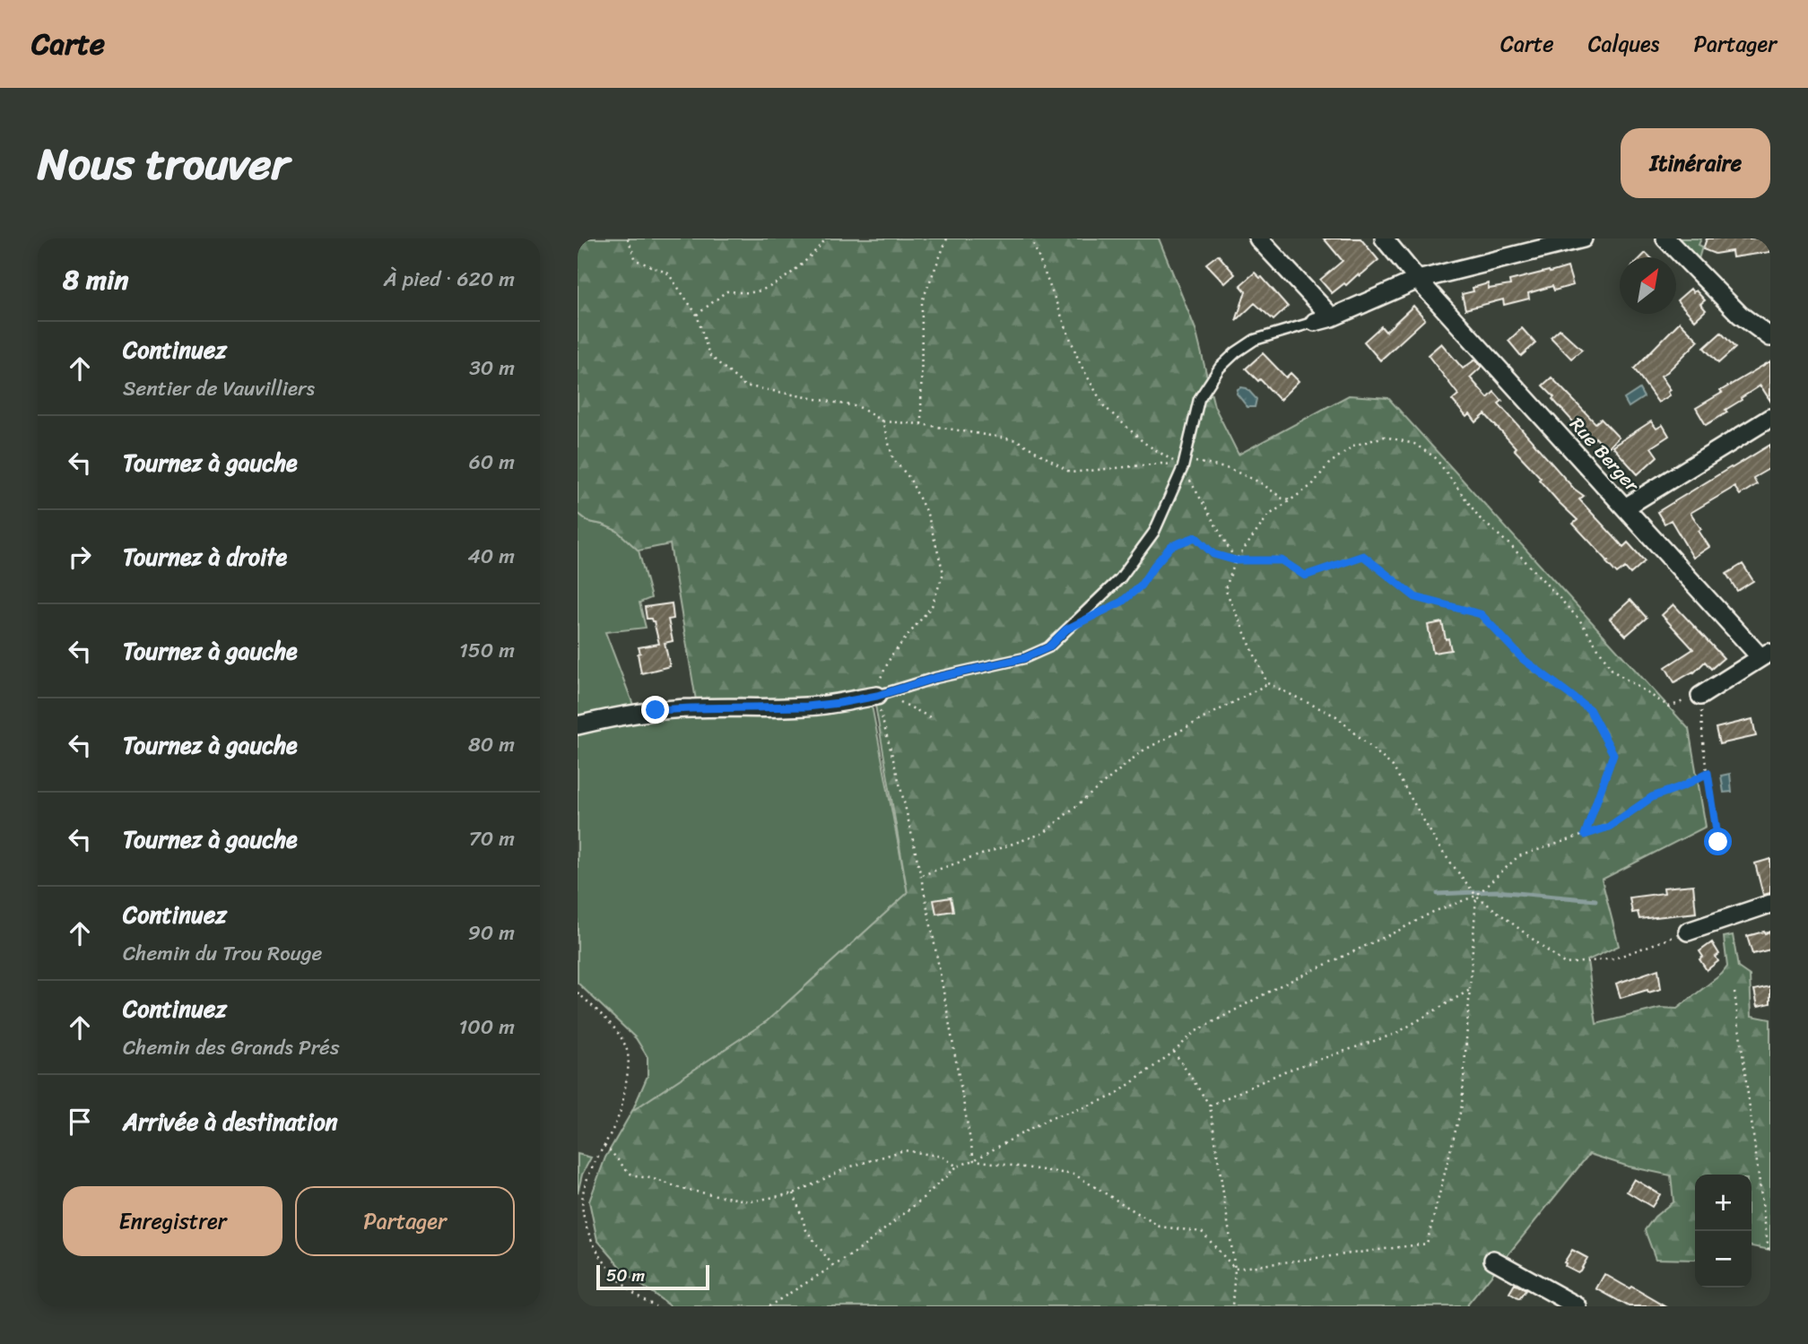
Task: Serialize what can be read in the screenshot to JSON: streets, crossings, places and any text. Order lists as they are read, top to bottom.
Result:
{
  "streets": {
    "street": ["Rue Berger"]
  },
  "scale_bar": "50 m",
  "north": "top right",
  "page": {
    "header": "Carte",
    "nav": ["Carte", "Calques", "Partager"],
    "title": "Nous trouver",
    "buttons": [
      "Itinéraire",
      ["Enregistrer", "Partager"]
    ],
    "heading": ["8 min", "À pied · 620 m"],
    "list": [
      ["Continuez", "Sentier de Vauvilliers", "30 m"],
      ["Tournez à gauche", "60 m"],
      ["Tournez à droite", "40 m"],
      ["Tournez à gauche", "150 m"],
      ["Tournez à gauche", "80 m"],
      ["Tournez à gauche", "70 m"],
      ["Continuez", "Chemin du Trou Rouge", "90 m"],
      ["Continuez", "Chemin des Grands Prés", "100 m"],
      "Arrivée à destination"
    ],
    "map_buttons": ["+", "−"],
    "scale": "50 m"
  }
}
